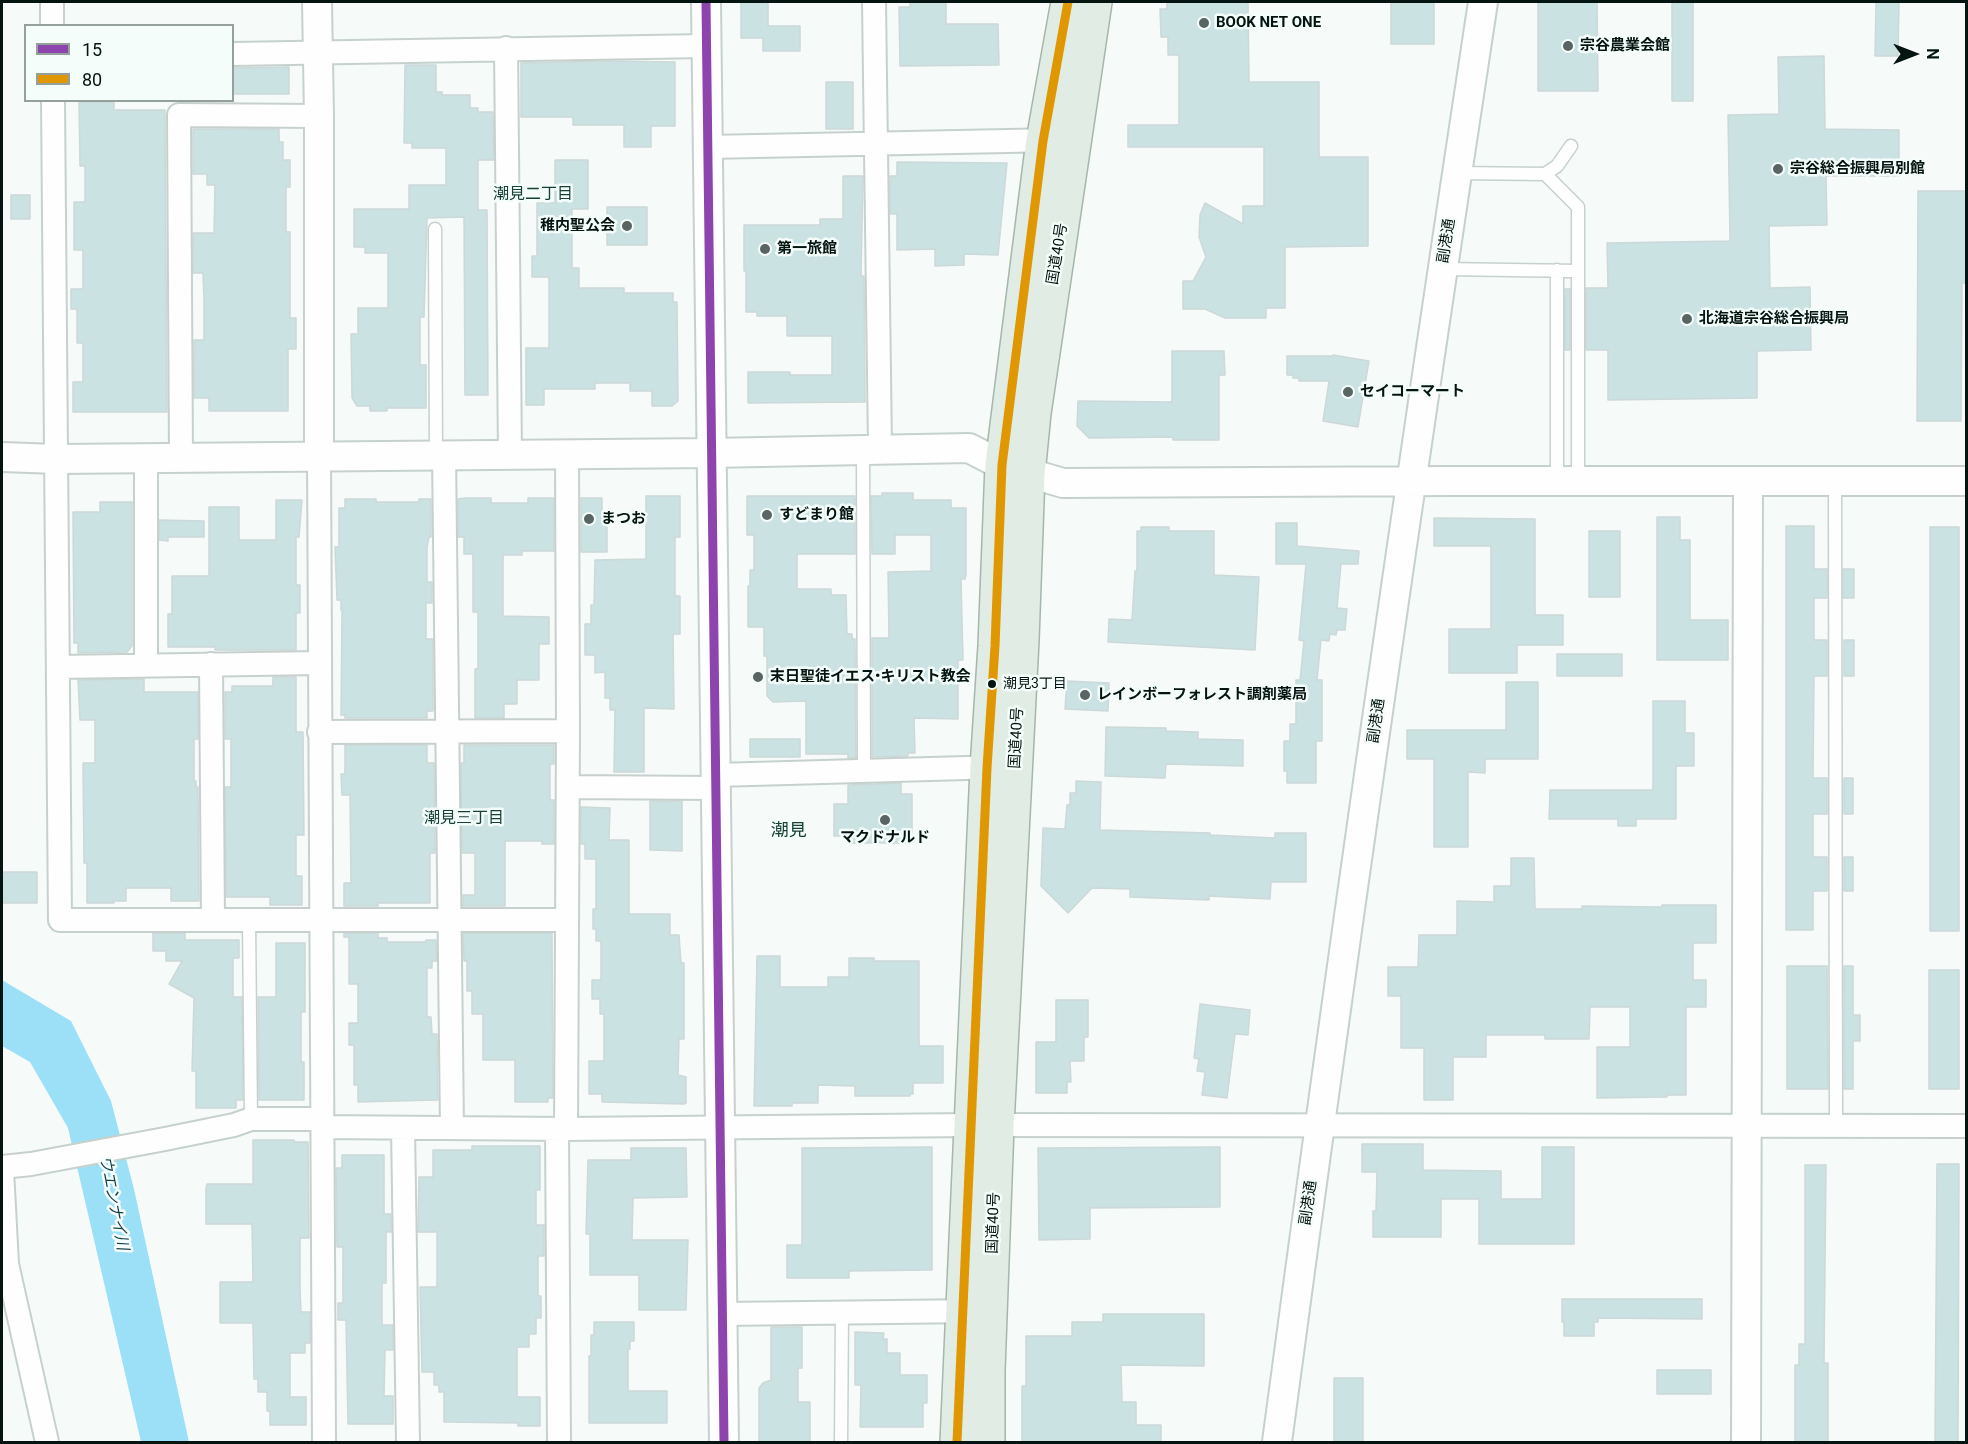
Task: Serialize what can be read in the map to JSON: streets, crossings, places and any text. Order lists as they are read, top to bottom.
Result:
{
  "streets": {
    "highway": ["国道40号"],
    "street": ["副港通"]
  },
  "districts": ["潮見二丁目", "潮見三丁目", "潮見"],
  "water": ["ウエンナイ川"],
  "places": [
    "BOOK NET ONE",
    "宗谷農業会館",
    "宗谷総合振興局別館",
    "稚内聖公会",
    "第一旅館",
    "北海道宗谷総合振興局",
    "セイコーマート",
    "すどまり館",
    "まつお",
    "末日聖徒イエス•キリスト教会",
    "潮見3丁目",
    "レインボーフォレスト調剤薬局",
    "マクドナルド"
  ],
  "lines": ["transit line 15", "transit line 80"],
  "legend": ["15", "80"],
  "north": "right"
}
